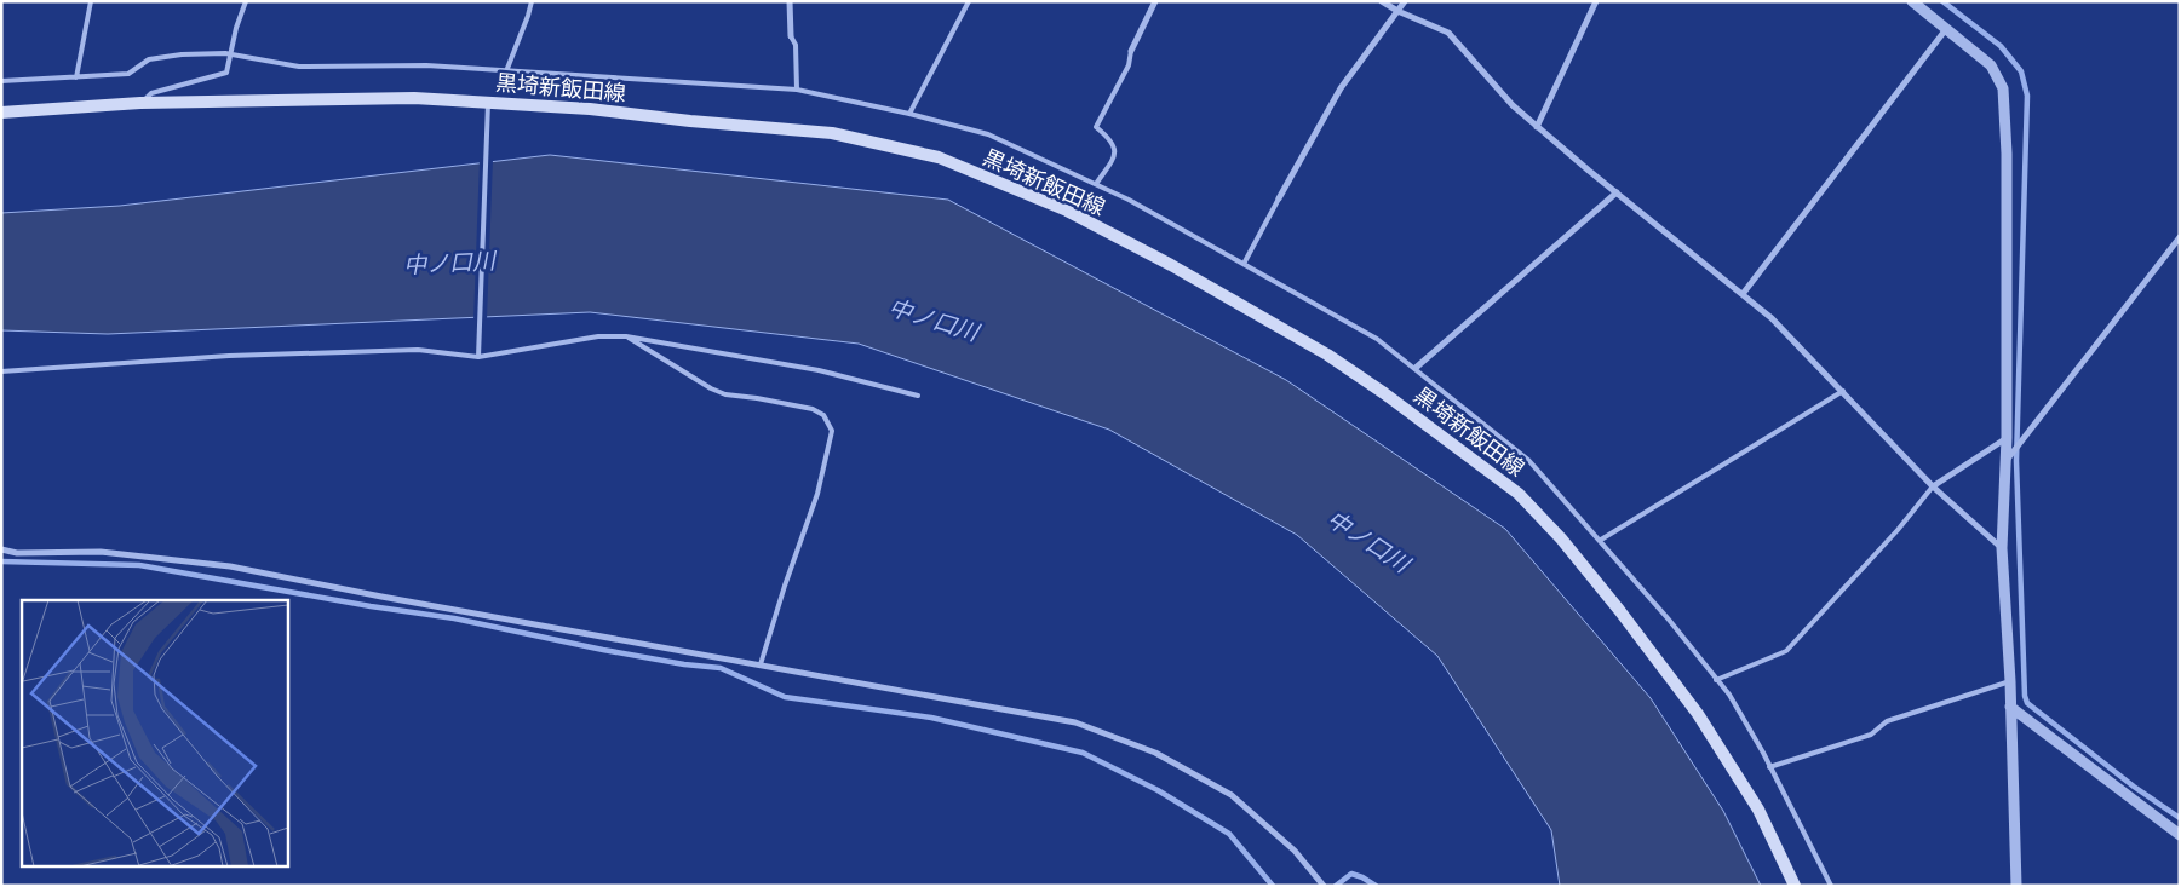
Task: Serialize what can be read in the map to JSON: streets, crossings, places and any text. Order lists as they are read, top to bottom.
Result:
{
  "streets": {
    "main road": ["黒埼新飯田線"]
  },
  "water": ["中ノ口川"]
}
